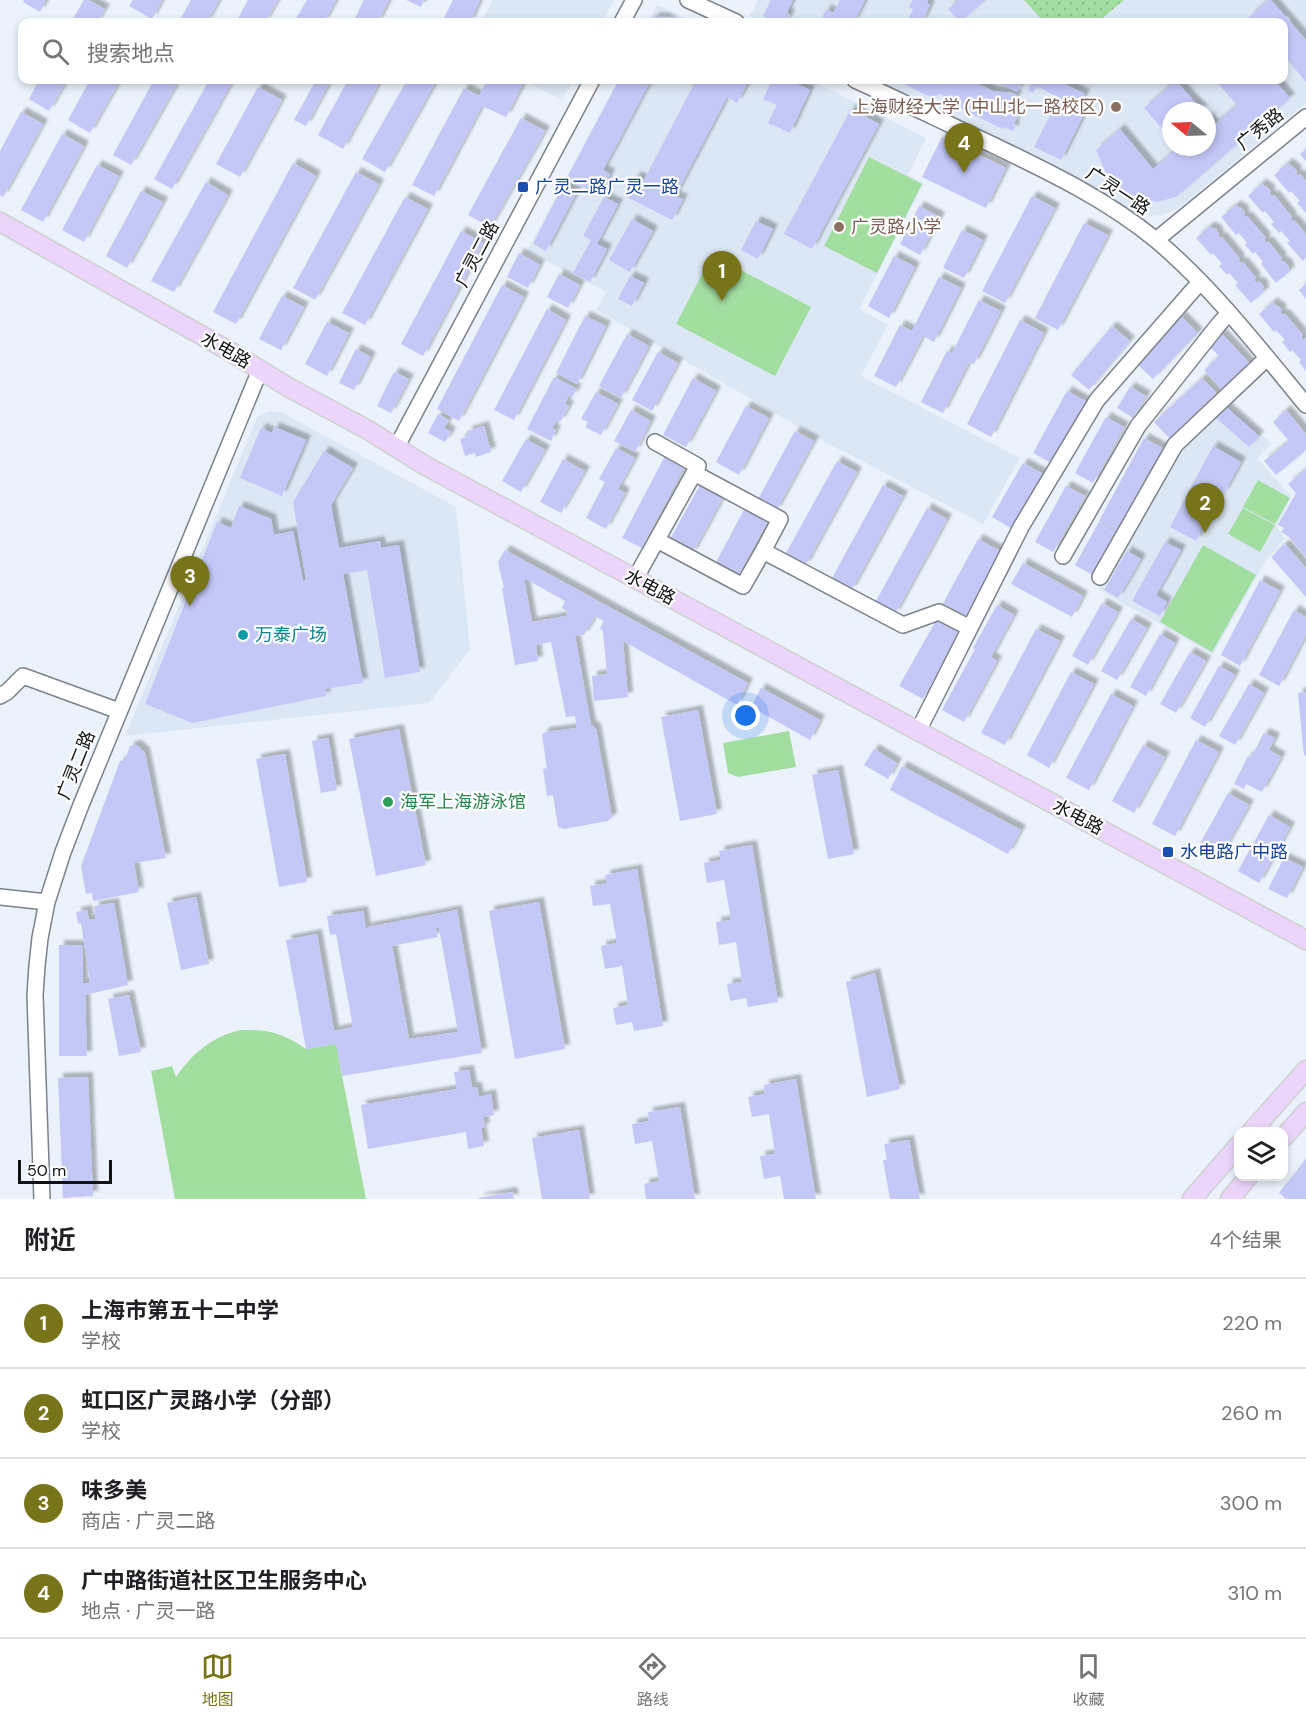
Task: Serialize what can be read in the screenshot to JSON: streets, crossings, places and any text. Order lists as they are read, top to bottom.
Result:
{
  "streets": {
    "main road": ["水电路"],
    "street": ["广秀路", "广灵一路", "广灵二路"]
  },
  "crossings": [
    ["广秀路", "广灵一路"],
    ["广灵二路", "水电路"]
  ],
  "places": {
    "other": [
      "上海财经大学 (中山北一路校区)",
      "广灵路小学",
      "万泰广场",
      "海军上海游泳馆"
    ],
    "transit": ["广灵二路广灵一路", "水电路广中路"]
  },
  "scale_bar": "50 m",
  "north": "left",
  "page": {
    "search": "搜索地点",
    "pins": [
      "4",
      "1",
      "2",
      "3"
    ],
    "scale": "50 m",
    "heading": ["附近", "4个结果"],
    "list": [
      {
        "mark": "1",
        "name": "上海市第五十二中学",
        "note": "学校",
        "value": "220 m"
      },
      {
        "mark": "2",
        "name": "虹口区广灵路小学（分部）",
        "note": "学校",
        "value": "260 m"
      },
      {
        "mark": "3",
        "name": "味多美",
        "note": "商店 · 广灵二路",
        "value": "300 m"
      },
      {
        "mark": "4",
        "name": "广中路街道社区卫生服务中心",
        "note": "地点 · 广灵一路",
        "value": "310 m"
      }
    ],
    "nav": ["地图", "路线", "收藏"]
  }
}
